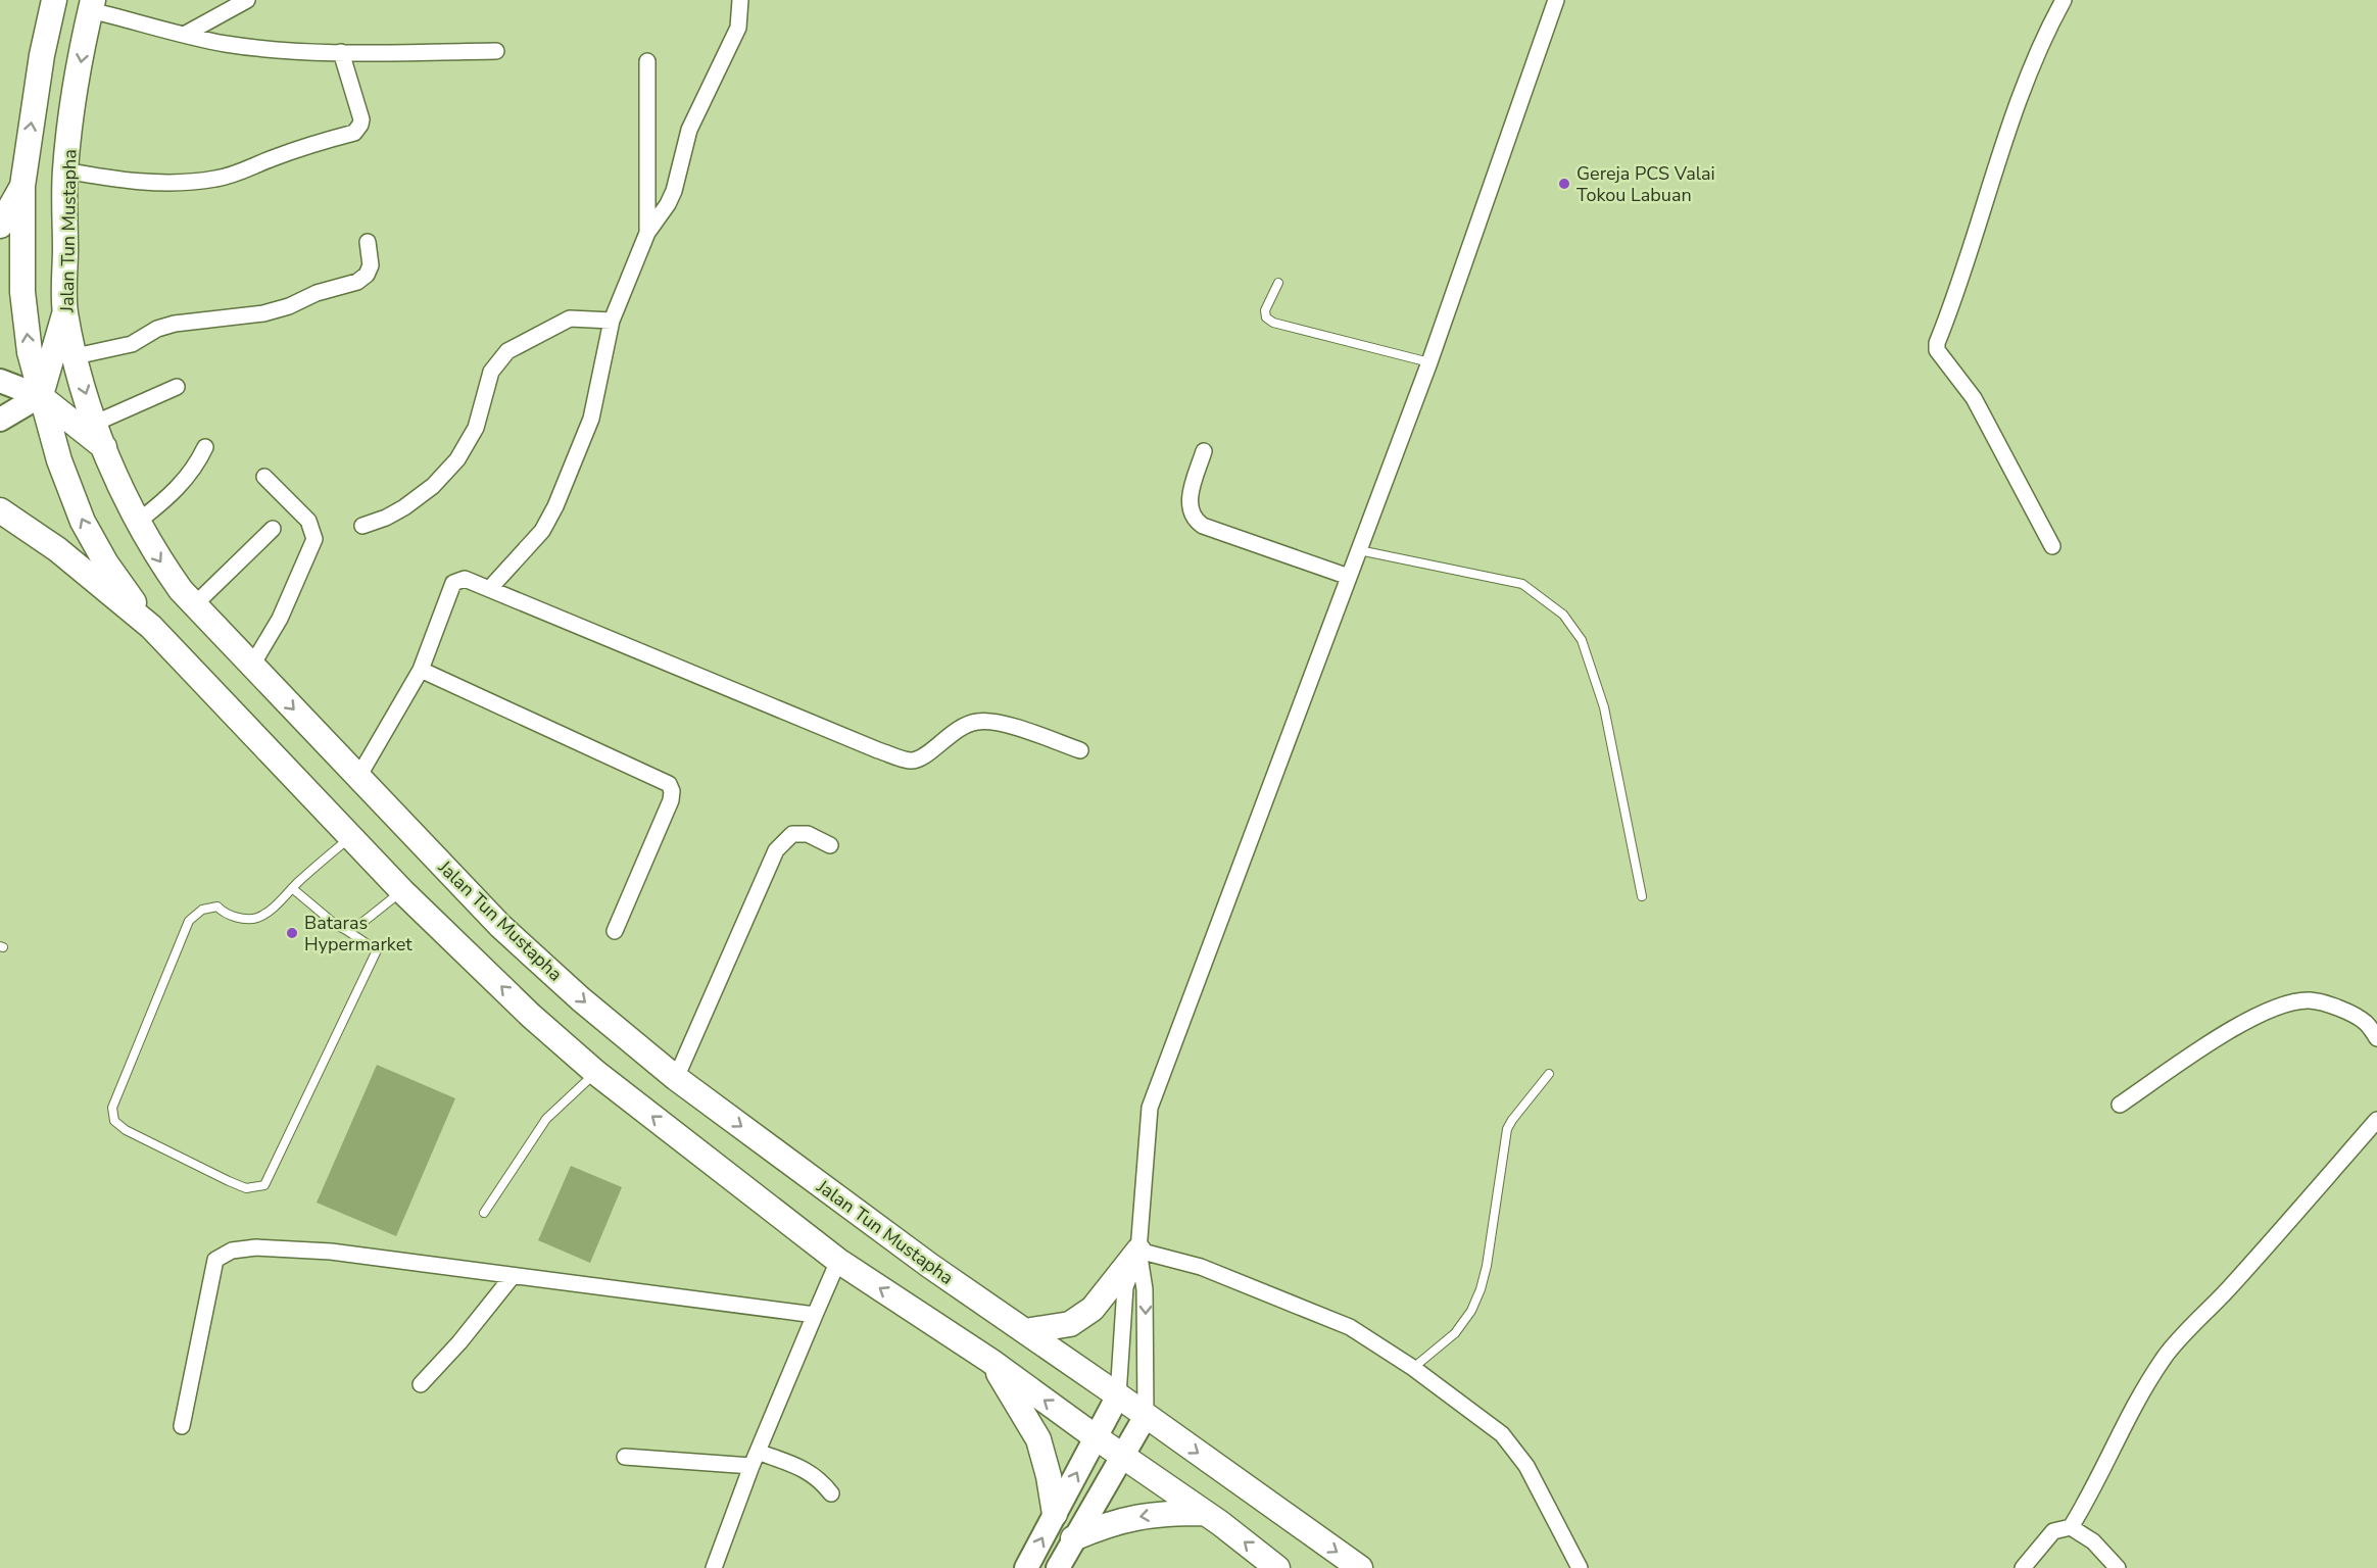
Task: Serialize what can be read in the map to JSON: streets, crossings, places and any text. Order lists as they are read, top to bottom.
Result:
{
  "streets": {
    "main road": ["Jalan Tun Mustapha"]
  },
  "places": ["Gereja PCS Valai Tokou Labuan", "Bataras Hypermarket"]
}
